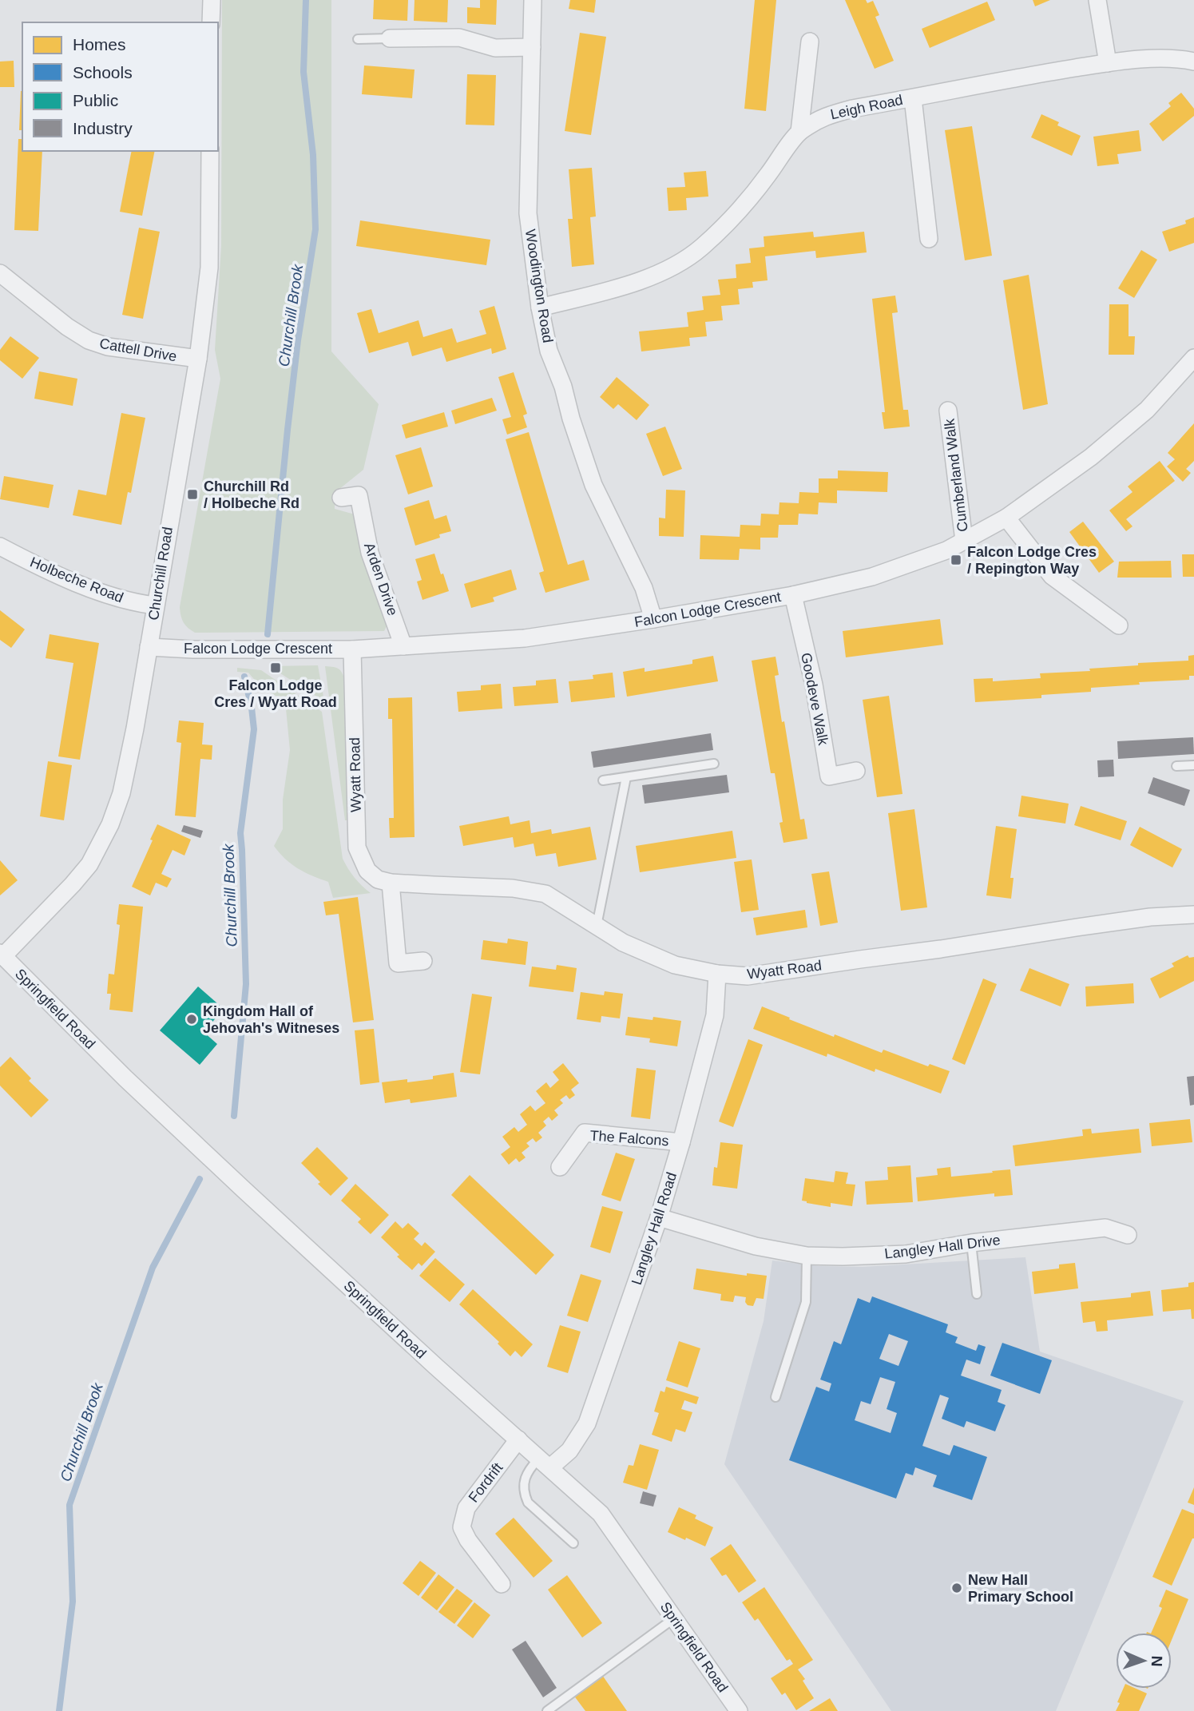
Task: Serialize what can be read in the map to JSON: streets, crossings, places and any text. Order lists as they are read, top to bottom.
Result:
{
  "streets": {
    "street": [
      "Leigh Road",
      "Woodington Road",
      "Cattell Drive",
      "Cumberland Walk",
      "Churchill Road",
      "Arden Drive",
      "Holbeche Road",
      "Falcon Lodge Crescent",
      "Goodeve Walk",
      "Wyatt Road",
      "Springfield Road",
      "The Falcons",
      "Langley Hall Road",
      "Langley Hall Drive",
      "Fordrift"
    ]
  },
  "crossings": [
    ["Leigh Road", "Woodington Road"],
    ["Woodington Road", "Falcon Lodge Crescent"],
    ["Cattell Drive", "Churchill Road"],
    ["Cumberland Walk", "Falcon Lodge Crescent"],
    ["Churchill Road", "Holbeche Road"],
    ["Churchill Road", "Falcon Lodge Crescent"],
    ["Churchill Road", "Springfield Road"],
    ["Arden Drive", "Falcon Lodge Crescent"],
    ["Falcon Lodge Crescent", "Goodeve Walk"],
    ["Falcon Lodge Crescent", "Wyatt Road"],
    ["Wyatt Road", "Langley Hall Road"],
    ["Springfield Road", "Langley Hall Road"],
    ["Springfield Road", "Fordrift"],
    ["The Falcons", "Langley Hall Road"],
    ["Langley Hall Road", "Langley Hall Drive"]
  ],
  "water": ["Churchill Brook"],
  "places": {
    "transit": ["Churchill Rd / Holbeche Rd", "Falcon Lodge Cres / Repington Way", "Falcon Lodge Cres / Wyatt Road"],
    "other": ["Kingdom Hall of Jehovah's Witneses", "New Hall Primary School"]
  },
  "legend": [
    "Homes",
    "Schools",
    "Public",
    "Industry"
  ],
  "north": "right"
}
